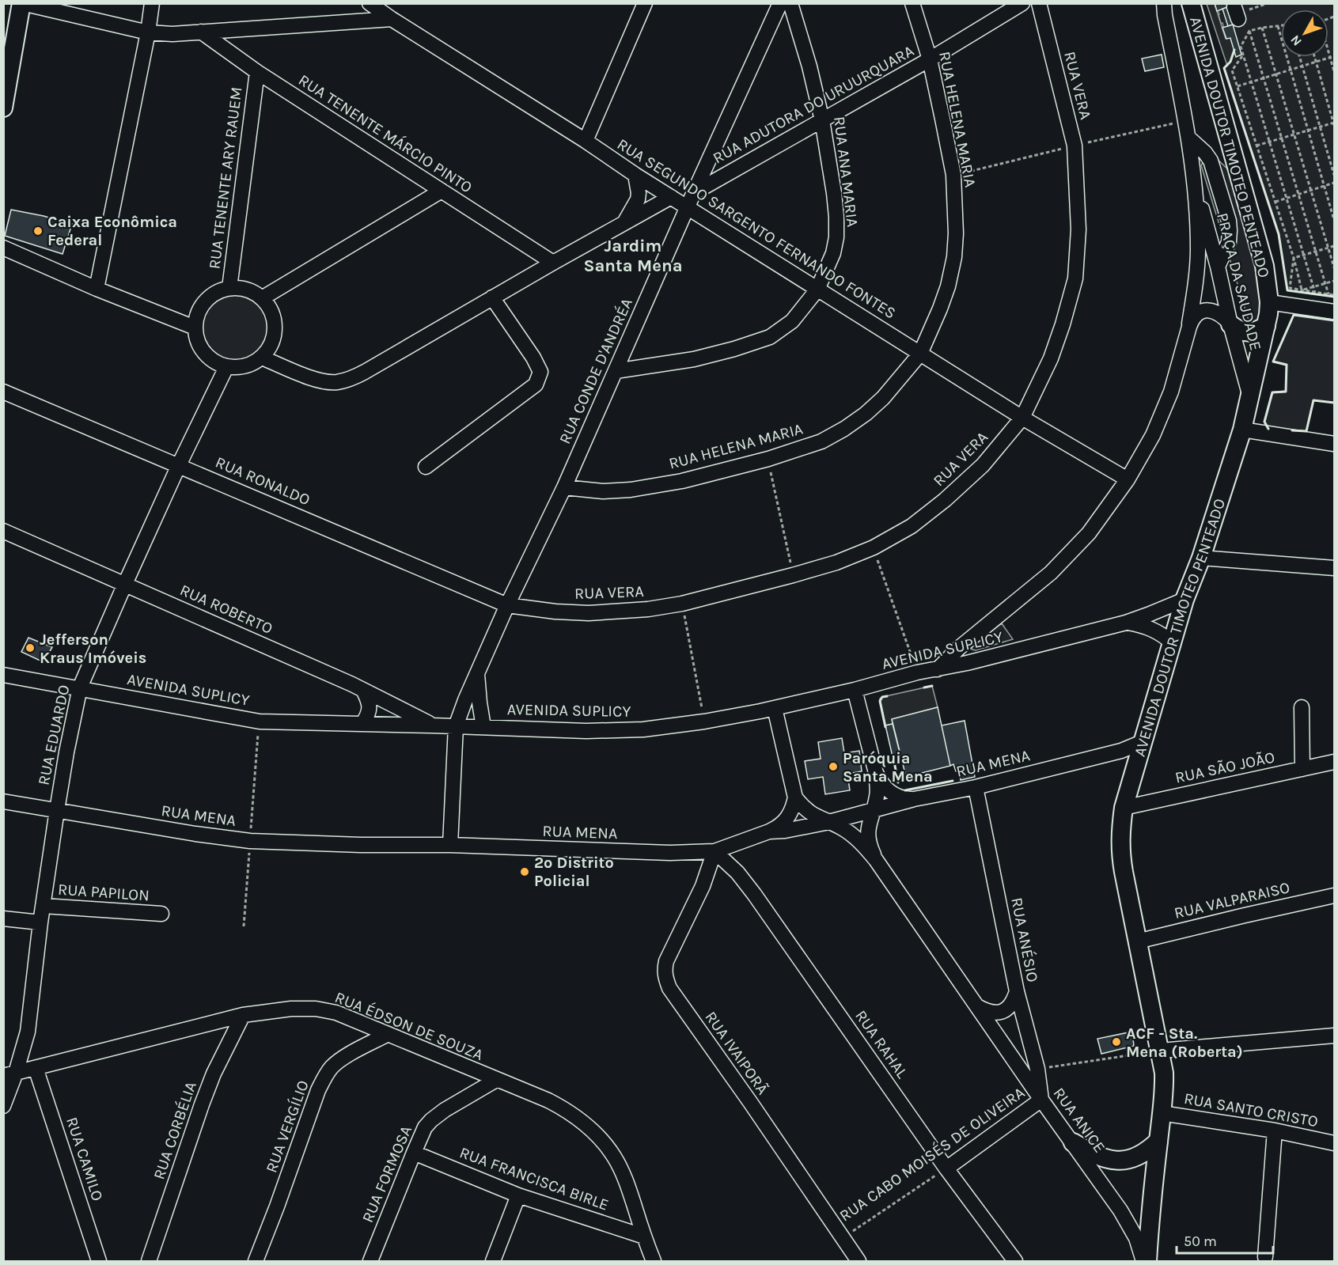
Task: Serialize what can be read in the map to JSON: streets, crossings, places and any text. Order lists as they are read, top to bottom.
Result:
{
  "streets": {
    "main road": ["AVENIDA DOUTOR TIMOTEO PENTEADO"],
    "street": [
      "RUA VERA",
      "RUA ADUTORA DO URUURQUARA",
      "RUA HELENA MARIA",
      "RUA TENENTE MÁRCIO PINTO",
      "RUA ANA MARIA",
      "RUA TENENTE ARY RAUEM",
      "RUA SEGUNDO SARGENTO FERNANDO FONTES",
      "PRAÇA DA SAUDADE",
      "RUA CONDE D'ANDRÉA",
      "RUA RONALDO",
      "RUA ROBERTO",
      "AVENIDA SUPLICY",
      "RUA EDUARDO",
      "RUA MENA",
      "RUA SÃO JOÃO",
      "RUA PAPILON",
      "RUA VALPARAISO",
      "RUA ANÉSIO",
      "RUA ÉDSON DE SOUZA",
      "RUA RAHAL",
      "RUA IVAIPORÃ",
      "RUA SANTO CRISTO",
      "RUA ANICE",
      "RUA VERGÍLIO",
      "RUA CORBÉLIA",
      "RUA CABO MOISÉS DE OLIVEIRA",
      "RUA CAMILO",
      "RUA FORMOSA",
      "RUA FRANCISCA BIRLE"
    ]
  },
  "crossings": [
    ["RUA VERA", "RUA SEGUNDO SARGENTO FERNANDO FONTES"],
    ["RUA VERA", "RUA CONDE D'ANDRÉA"],
    ["RUA VERA", "RUA RONALDO"],
    ["RUA ADUTORA DO URUURQUARA", "RUA HELENA MARIA"],
    ["RUA ADUTORA DO URUURQUARA", "RUA ANA MARIA"],
    ["RUA ADUTORA DO URUURQUARA", "RUA CONDE D'ANDRÉA"],
    ["RUA HELENA MARIA", "RUA SEGUNDO SARGENTO FERNANDO FONTES"],
    ["RUA HELENA MARIA", "RUA CONDE D'ANDRÉA"],
    ["RUA TENENTE MÁRCIO PINTO", "RUA TENENTE ARY RAUEM"],
    ["AVENIDA DOUTOR TIMOTEO PENTEADO", "PRAÇA DA SAUDADE"],
    ["AVENIDA DOUTOR TIMOTEO PENTEADO", "AVENIDA SUPLICY"],
    ["AVENIDA DOUTOR TIMOTEO PENTEADO", "RUA MENA"],
    ["AVENIDA DOUTOR TIMOTEO PENTEADO", "RUA SÃO JOÃO"],
    ["AVENIDA DOUTOR TIMOTEO PENTEADO", "RUA VALPARAISO"],
    ["AVENIDA DOUTOR TIMOTEO PENTEADO", "RUA SANTO CRISTO"],
    ["AVENIDA DOUTOR TIMOTEO PENTEADO", "RUA ANICE"],
    ["RUA ANA MARIA", "RUA SEGUNDO SARGENTO FERNANDO FONTES"],
    ["RUA ANA MARIA", "RUA CONDE D'ANDRÉA"],
    ["RUA TENENTE ARY RAUEM", "RUA EDUARDO"],
    ["RUA SEGUNDO SARGENTO FERNANDO FONTES", "RUA CONDE D'ANDRÉA"],
    ["RUA CONDE D'ANDRÉA", "RUA RONALDO"],
    ["RUA CONDE D'ANDRÉA", "AVENIDA SUPLICY"],
    ["RUA CONDE D'ANDRÉA", "RUA MENA"],
    ["RUA RONALDO", "RUA EDUARDO"],
    ["RUA ROBERTO", "AVENIDA SUPLICY"],
    ["RUA ROBERTO", "RUA EDUARDO"],
    ["AVENIDA SUPLICY", "RUA EDUARDO"],
    ["RUA EDUARDO", "RUA MENA"],
    ["RUA EDUARDO", "RUA PAPILON"],
    ["RUA EDUARDO", "RUA ÉDSON DE SOUZA"],
    ["RUA MENA", "RUA ANÉSIO"],
    ["RUA MENA", "RUA RAHAL"],
    ["RUA MENA", "RUA IVAIPORÃ"],
    ["RUA MENA", "RUA ANICE"],
    ["RUA ANÉSIO", "RUA ANICE"],
    ["RUA ANÉSIO", "RUA CABO MOISÉS DE OLIVEIRA"],
    ["RUA ÉDSON DE SOUZA", "RUA VERGÍLIO"],
    ["RUA ÉDSON DE SOUZA", "RUA CORBÉLIA"],
    ["RUA ÉDSON DE SOUZA", "RUA CAMILO"],
    ["RUA ÉDSON DE SOUZA", "RUA FORMOSA"],
    ["RUA ÉDSON DE SOUZA", "RUA FRANCISCA BIRLE"],
    ["RUA RAHAL", "RUA IVAIPORÃ"],
    ["RUA RAHAL", "RUA CABO MOISÉS DE OLIVEIRA"],
    ["RUA IVAIPORÃ", "RUA CABO MOISÉS DE OLIVEIRA"],
    ["RUA ANICE", "RUA CABO MOISÉS DE OLIVEIRA"],
    ["RUA FORMOSA", "RUA FRANCISCA BIRLE"]
  ],
  "districts": ["Jardim Santa Mena"],
  "places": [
    "Caixa Econômica Federal",
    "Jefferson Kraus Imóveis",
    "Paróquia Santa Mena",
    "2º Distrito Policial",
    "ACF - Sta. Mena (Roberta)"
  ],
  "scale_bar": "50 m",
  "north": "bottom left"
}
